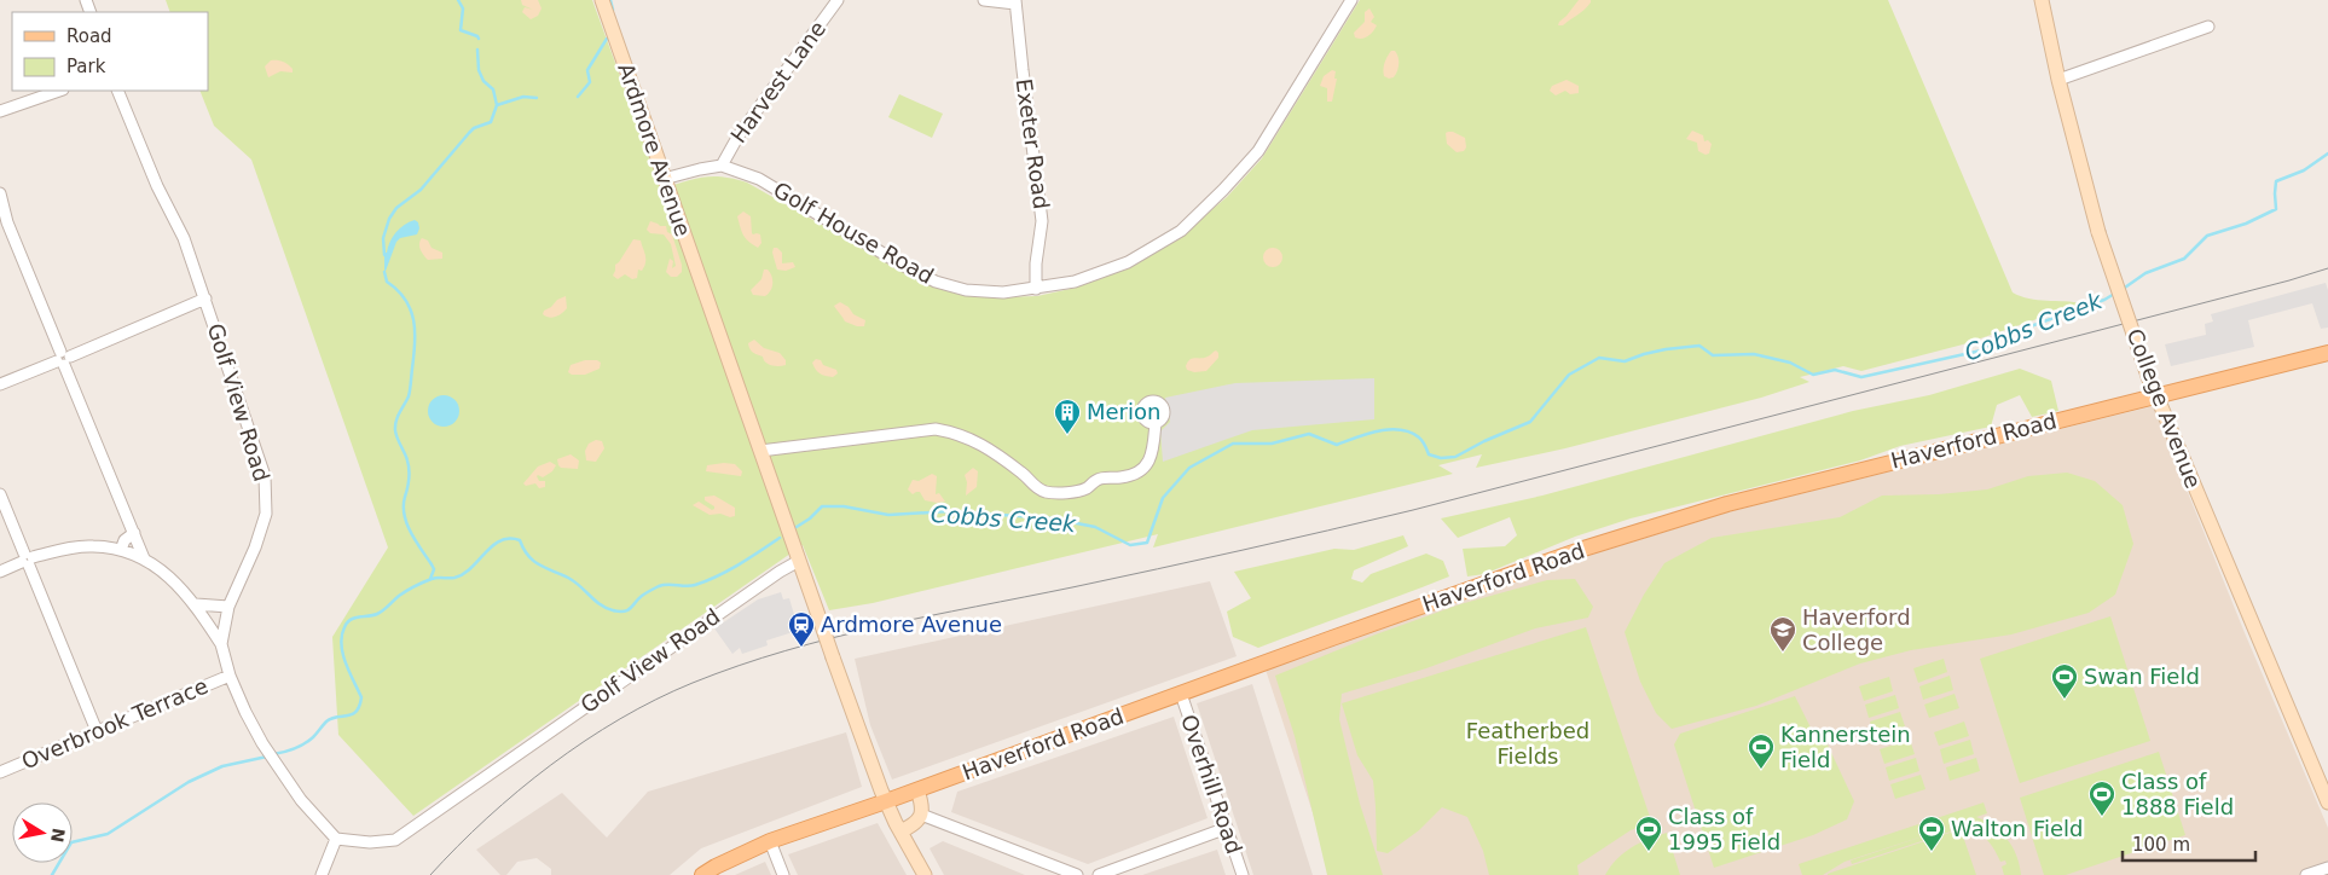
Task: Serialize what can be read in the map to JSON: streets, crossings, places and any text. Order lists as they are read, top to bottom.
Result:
{
  "streets": {
    "main road": ["Haverford Road"],
    "street": [
      "Harvest Lane",
      "Exeter Road",
      "Ardmore Avenue",
      "Golf House Road",
      "Golf View Road",
      "College Avenue",
      "Overbrook Terrace",
      "Overhill Road"
    ]
  },
  "crossings": [
    ["Harvest Lane", "Golf House Road"],
    ["Exeter Road", "Golf House Road"],
    ["Ardmore Avenue", "Golf House Road"],
    ["Ardmore Avenue", "Golf View Road"],
    ["Ardmore Avenue", "Haverford Road"],
    ["Golf View Road", "Overbrook Terrace"],
    ["College Avenue", "Haverford Road"],
    ["Haverford Road", "Overhill Road"]
  ],
  "water": ["Cobbs Creek"],
  "parks": ["Featherbed Fields"],
  "places": {
    "building": ["Merion"],
    "station": ["Ardmore Avenue"],
    "school or university": ["Haverford College"],
    "sports": [
      "Swan Field",
      "Kannerstein Field",
      "Class of 1888 Field",
      "Class of 1995 Field",
      "Walton Field"
    ]
  },
  "legend": ["Road", "Park"],
  "scale_bar": "100 m",
  "north": "right"
}
